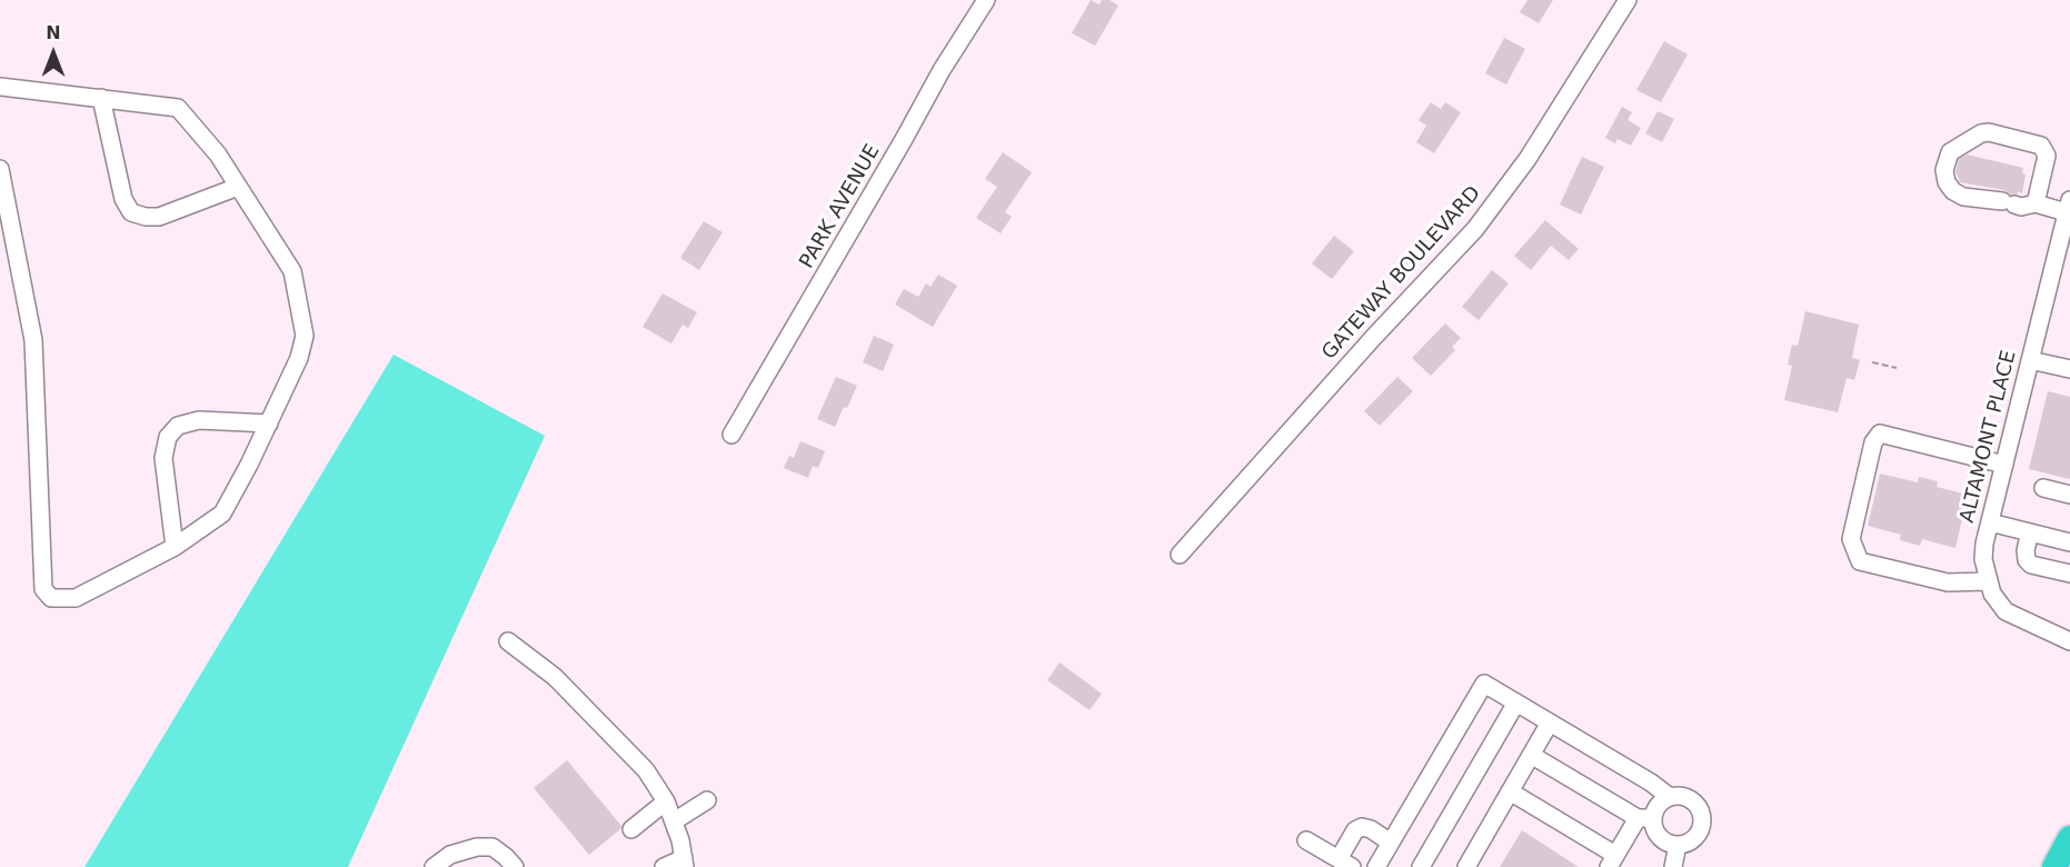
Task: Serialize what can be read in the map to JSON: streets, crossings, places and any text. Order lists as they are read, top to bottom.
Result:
{
  "streets": {
    "street": ["PARK AVENUE", "GATEWAY BOULEVARD", "ALTAMONT PLACE"]
  },
  "north": "top"
}
